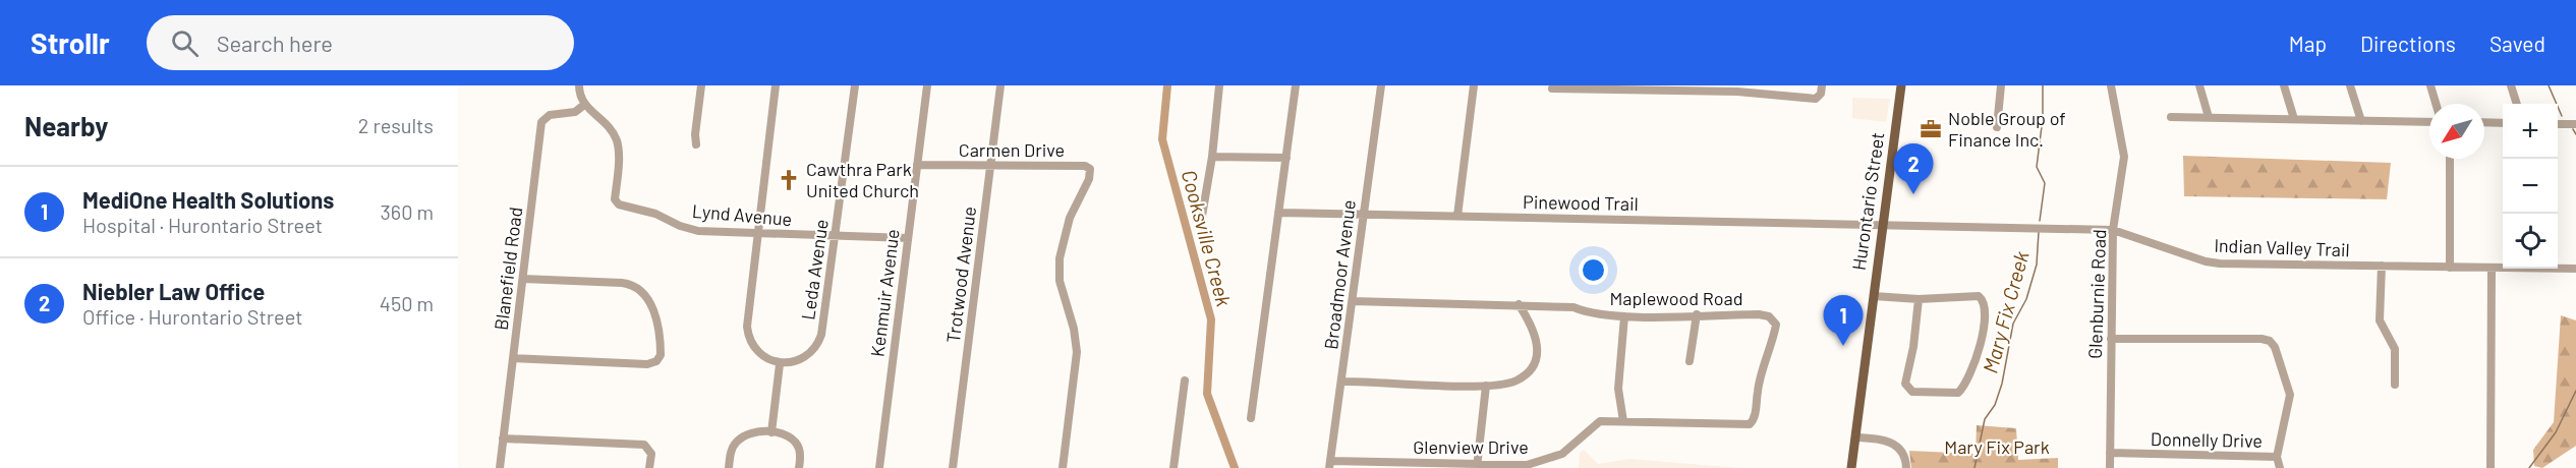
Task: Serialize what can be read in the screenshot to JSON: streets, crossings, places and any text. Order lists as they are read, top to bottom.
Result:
{
  "streets": {
    "main road": ["Hurontario Street"],
    "street": [
      "Carmen Drive",
      "Pinewood Trail",
      "Lynd Avenue",
      "Indian Valley Trail",
      "Blanefield Road",
      "Leda Avenue",
      "Trotwood Avenue",
      "Broadmoor Avenue",
      "Kenmuir Avenue",
      "Glenburnie Road",
      "Maplewood Road",
      "Donnelly Drive",
      "Glenview Drive"
    ]
  },
  "crossings": [
    ["Carmen Drive", "Trotwood Avenue"],
    ["Carmen Drive", "Kenmuir Avenue"],
    ["Hurontario Street", "Pinewood Trail"],
    ["Hurontario Street", "Indian Valley Trail"],
    ["Pinewood Trail", "Indian Valley Trail"],
    ["Pinewood Trail", "Broadmoor Avenue"],
    ["Lynd Avenue", "Blanefield Road"],
    ["Lynd Avenue", "Leda Avenue"],
    ["Lynd Avenue", "Kenmuir Avenue"],
    ["Indian Valley Trail", "Glenburnie Road"],
    ["Broadmoor Avenue", "Maplewood Road"],
    ["Broadmoor Avenue", "Glenview Drive"],
    ["Glenburnie Road", "Donnelly Drive"],
    ["Maplewood Road", "Glenview Drive"]
  ],
  "water": ["Cooksville Creek", "Mary Fix Creek"],
  "parks": ["Mary Fix Park"],
  "places": {
    "office": ["Noble Group of Finance Inc."],
    "church": ["Cawthra Park United Church"]
  },
  "north": "bottom left",
  "page": {
    "header": "Strollr",
    "search": "Search here",
    "nav": ["Map", "Directions", "Saved"],
    "heading": ["Nearby", "2 results"],
    "map_buttons": ["+", "−"],
    "pins": ["2", "1"],
    "list": [
      {
        "mark": "1",
        "name": "MediOne Health Solutions",
        "note": "Hospital · Hurontario Street",
        "value": "360 m"
      },
      {
        "mark": "2",
        "name": "Niebler Law Office",
        "note": "Office · Hurontario Street",
        "value": "450 m"
      }
    ]
  }
}
